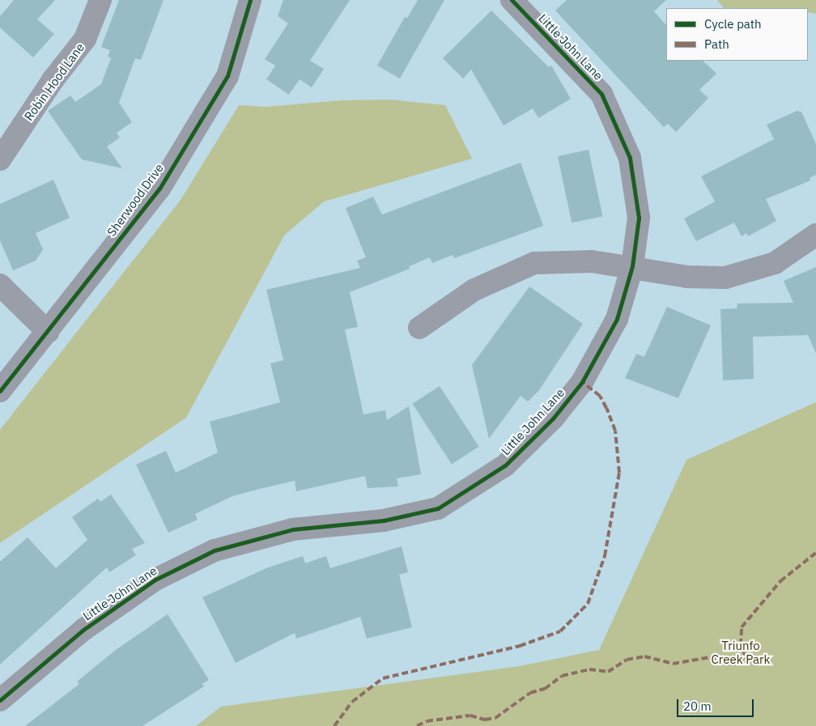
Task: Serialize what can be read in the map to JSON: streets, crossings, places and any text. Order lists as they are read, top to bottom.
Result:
{
  "streets": {
    "street": ["Little John Lane", "Robin Hood Lane", "Sherwood Drive"]
  },
  "parks": ["Triunfo Creek Park"],
  "legend": ["Cycle path", "Path"],
  "scale_bar": "20 m"
}
